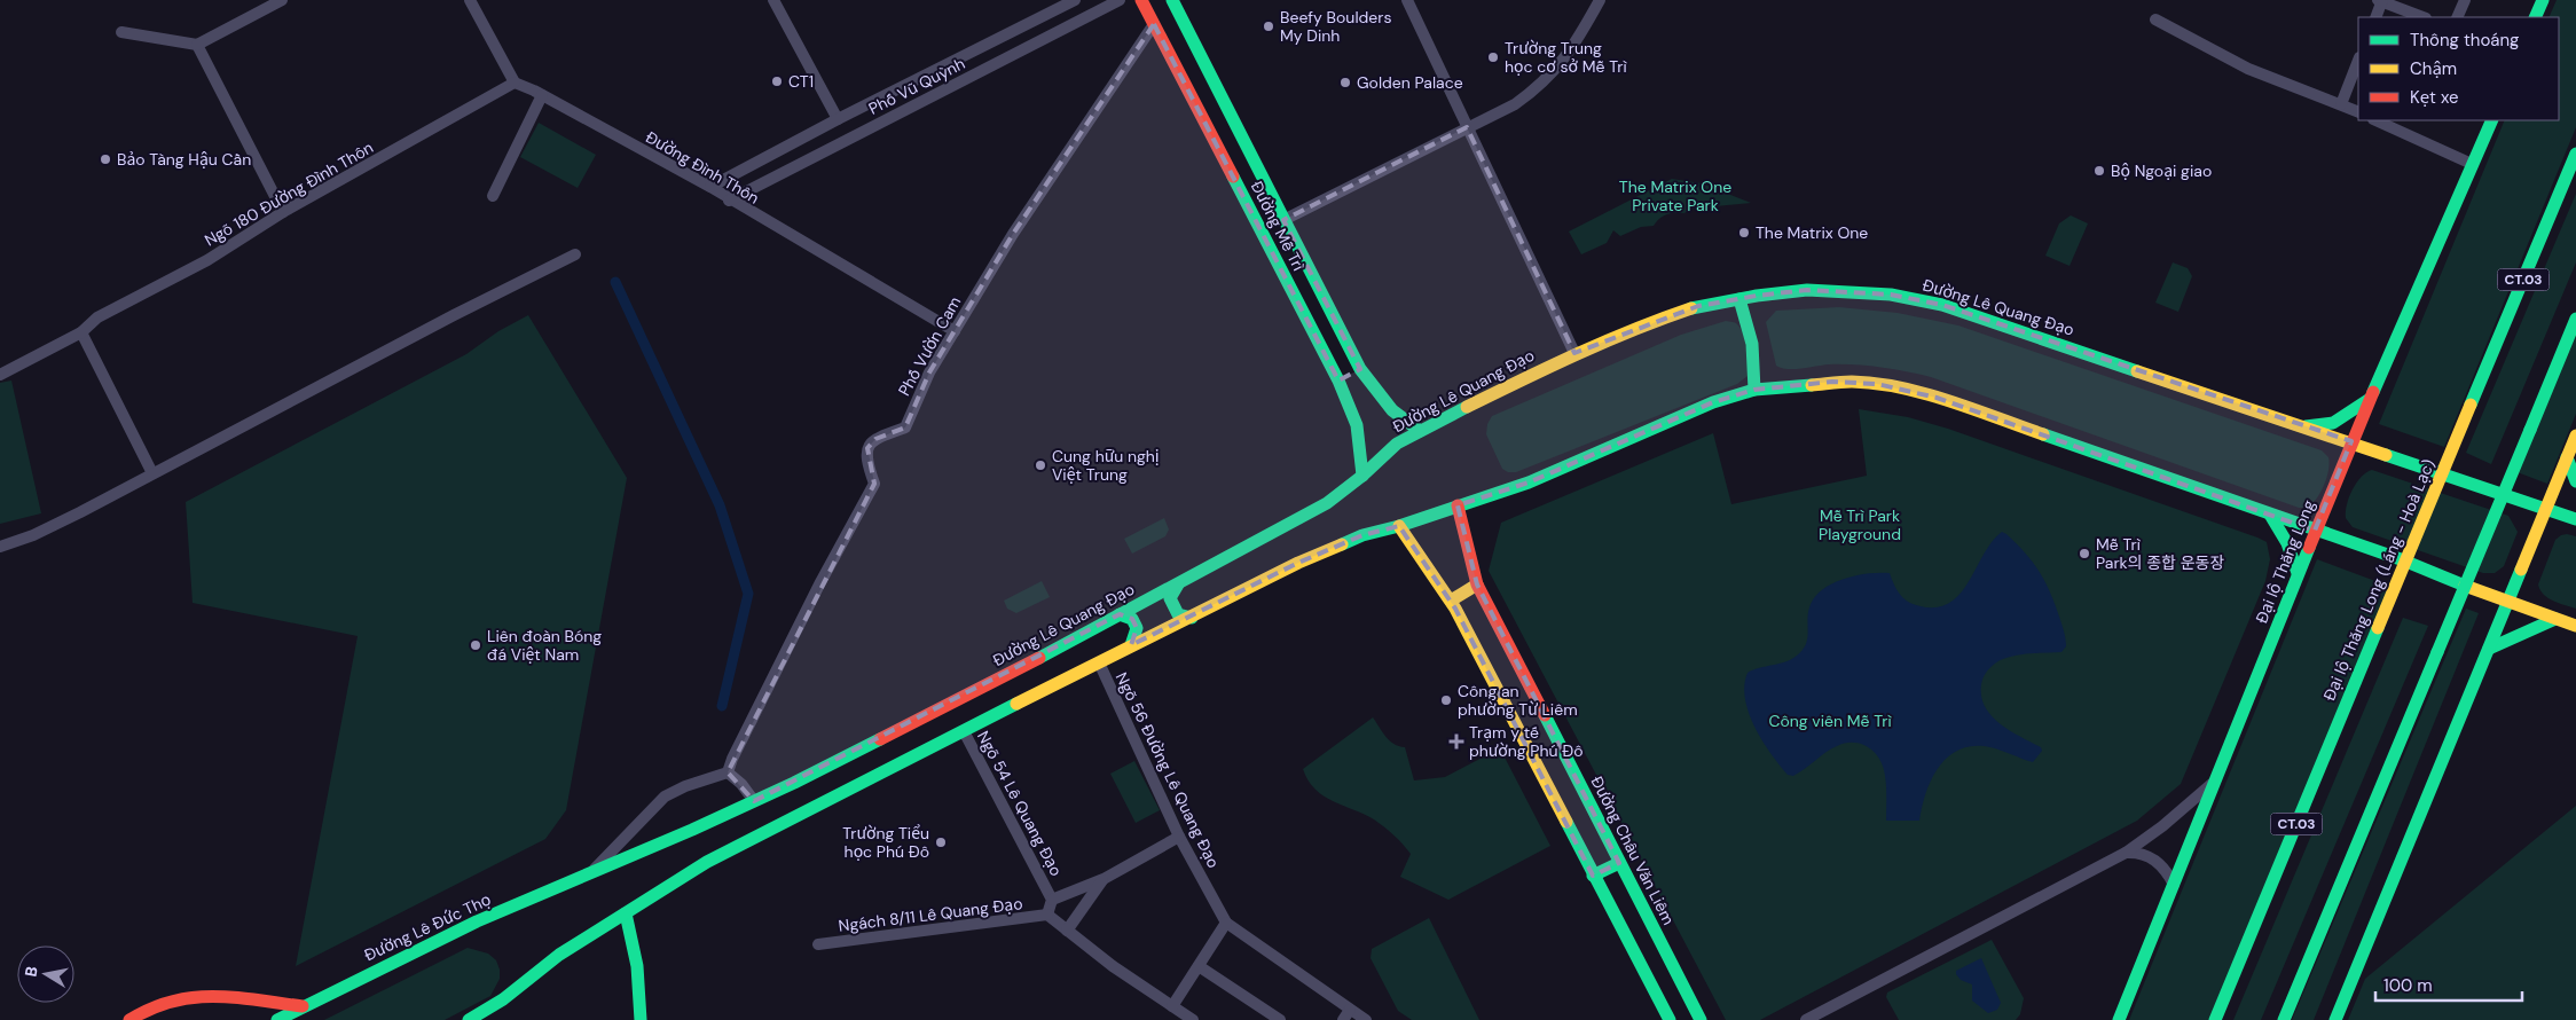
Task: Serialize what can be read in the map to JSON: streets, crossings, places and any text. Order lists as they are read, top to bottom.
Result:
{
  "streets": {
    "main road": [
      "Đường Mễ Trì",
      "CT.03",
      "Đường Lê Quang Đạo",
      "Đại lộ Thăng Long",
      "Đại lộ Thăng Long (Láng - Hoà Lạc)",
      "Đường Châu Văn Liêm",
      "Đường Lê Đức Thọ"
    ],
    "street": [
      "Phố Vũ Quỳnh",
      "Đường Đình Thôn",
      "Ngõ 180 Đường Đình Thôn",
      "Phố Vườn Cam",
      "Ngõ 56 Đường Lê Quang Đạo",
      "Ngõ 54 Lê Quang Đạo",
      "Ngách 8/11 Lê Quang Đạo"
    ]
  },
  "crossings": [
    ["Phố Vũ Quỳnh", "Đường Đình Thôn"],
    ["Đường Đình Thôn", "Ngõ 180 Đường Đình Thôn"],
    ["Đường Đình Thôn", "Phố Vườn Cam"],
    ["Đường Mễ Trì", "Đường Lê Quang Đạo"],
    ["Đường Mễ Trì", "Phố Vườn Cam"],
    ["Đường Lê Quang Đạo", "Đại lộ Thăng Long"],
    ["Đường Lê Quang Đạo", "Đường Lê Đức Thọ"],
    ["Ngõ 54 Lê Quang Đạo", "Ngách 8/11 Lê Quang Đạo"]
  ],
  "parks": ["The Matrix One Private Park", "Mễ Trì Park Playground", "Công viên Mễ Trì"],
  "places": {
    "other": [
      "Beefy Boulders My Dinh",
      "Trường Trung học cơ sở Mễ Trì",
      "CT1",
      "Golden Palace",
      "Bảo Tàng Hậu Cần",
      "Bộ Ngoại giao",
      "The Matrix One",
      "Cung hữu nghị Việt Trung",
      "Mễ Trì Park의 종합 운동장",
      "Liên đoàn Bóng đá Việt Nam",
      "Công an phường Từ Liêm",
      "Trường Tiểu học Phú Đô"
    ],
    "health": ["Trạm y tế phường Phú Đô"]
  },
  "legend": ["Thông thoáng", "Chậm", "Kẹt xe"],
  "scale_bar": "100 m",
  "north": "left"
}
